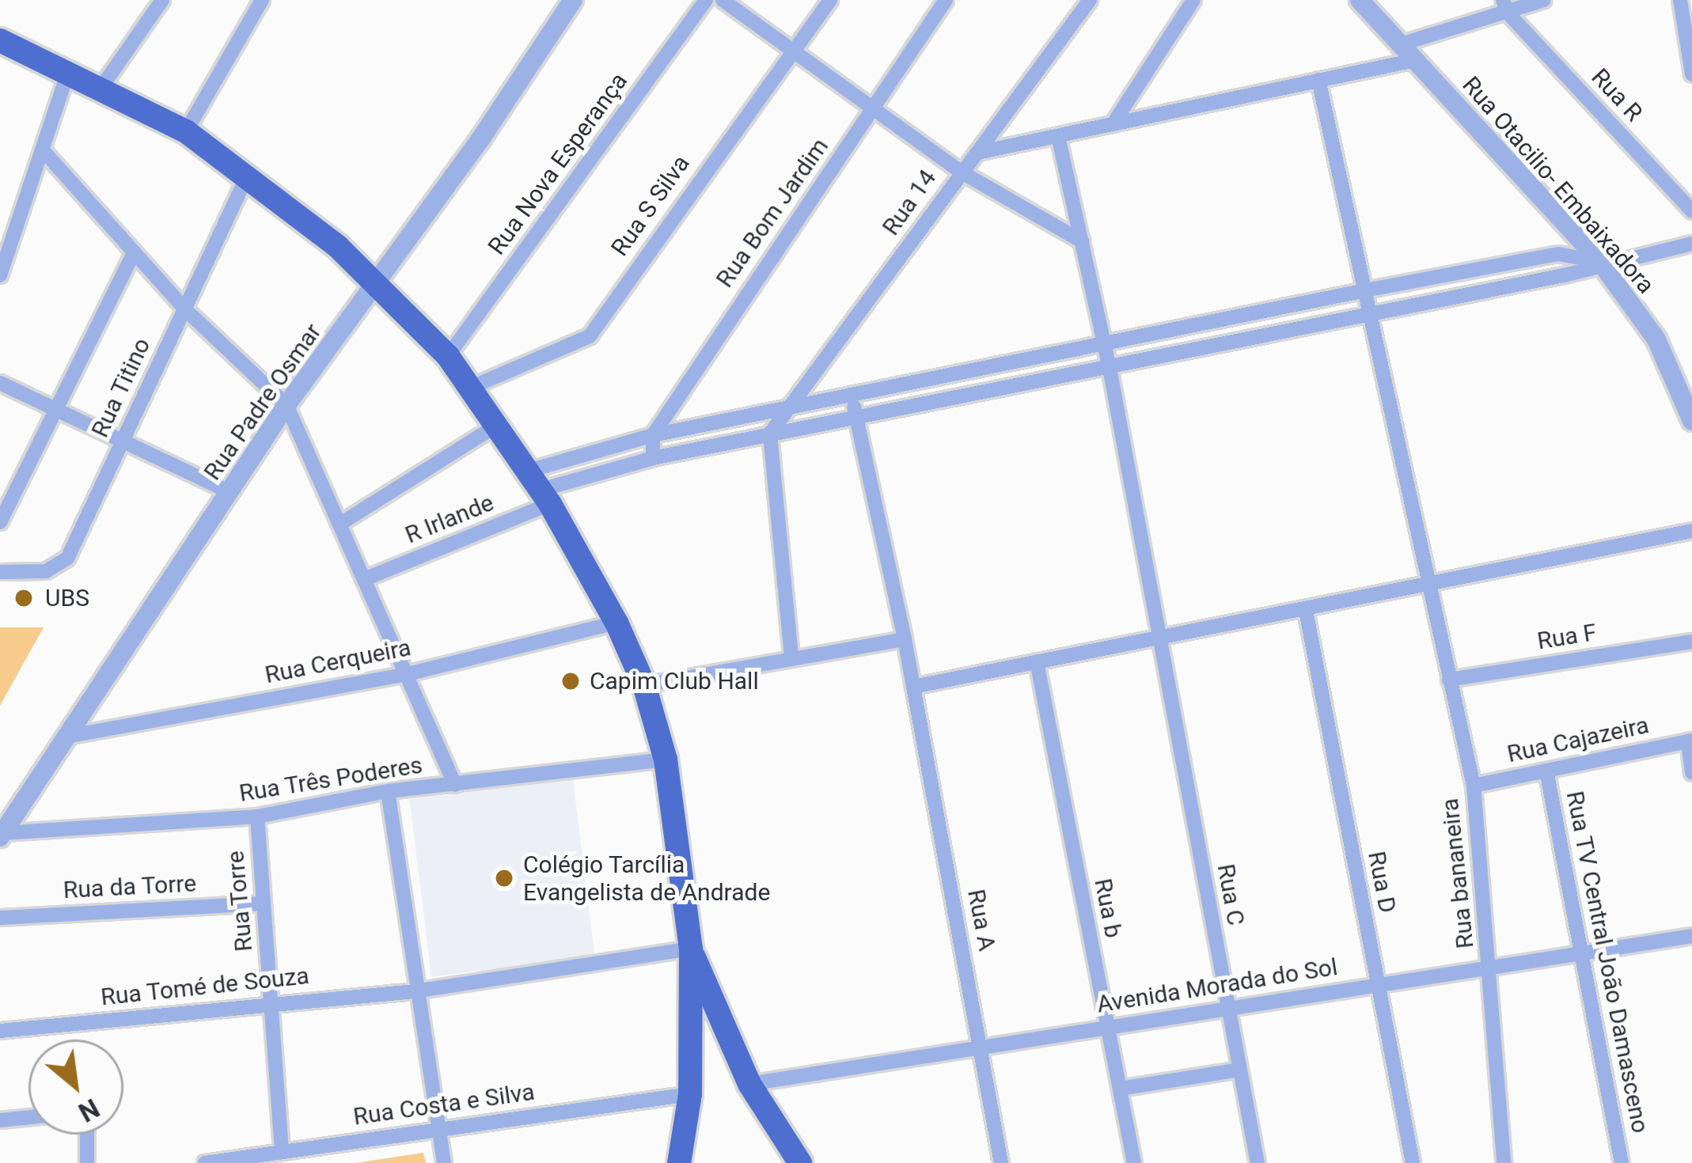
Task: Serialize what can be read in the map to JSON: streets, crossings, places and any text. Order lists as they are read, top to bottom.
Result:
{
  "streets": {
    "street": [
      "Rua R",
      "Rua Nova Esperança",
      "Rua Otacilio- Embaixadora",
      "Rua 14",
      "Rua S Silva",
      "Rua Bom Jardim",
      "Rua Titino",
      "Rua Padre Osmar",
      "R Irlande",
      "Rua F",
      "Rua Cerqueira",
      "Rua Cajazeira",
      "Rua Três Poderes",
      "Rua bananeira",
      "Rua D",
      "Rua da Torre",
      "Rua C",
      "Rua Torre",
      "Rua b",
      "Rua A",
      "Rua TV Central João Damasceno",
      "Avenida Morada do Sol",
      "Rua Tomé de Souza",
      "Rua Costa e Silva"
    ]
  },
  "crossings": [
    ["Rua Padre Osmar", "Rua Cerqueira"],
    ["Rua Padre Osmar", "Rua Três Poderes"],
    ["Rua F", "Rua bananeira"],
    ["Rua Cajazeira", "Rua bananeira"],
    ["Rua Cajazeira", "Rua TV Central João Damasceno"],
    ["Rua Três Poderes", "Rua Torre"],
    ["Rua bananeira", "Avenida Morada do Sol"],
    ["Rua D", "Avenida Morada do Sol"],
    ["Rua da Torre", "Rua Torre"],
    ["Rua C", "Avenida Morada do Sol"],
    ["Rua Torre", "Rua Tomé de Souza"],
    ["Rua Torre", "Rua Costa e Silva"],
    ["Rua b", "Avenida Morada do Sol"],
    ["Rua A", "Avenida Morada do Sol"],
    ["Rua TV Central João Damasceno", "Avenida Morada do Sol"]
  ],
  "places": ["UBS", "Capim Club Hall", "Colégio Tarcília Evangelista de Andrade"],
  "north": "bottom right"
}
